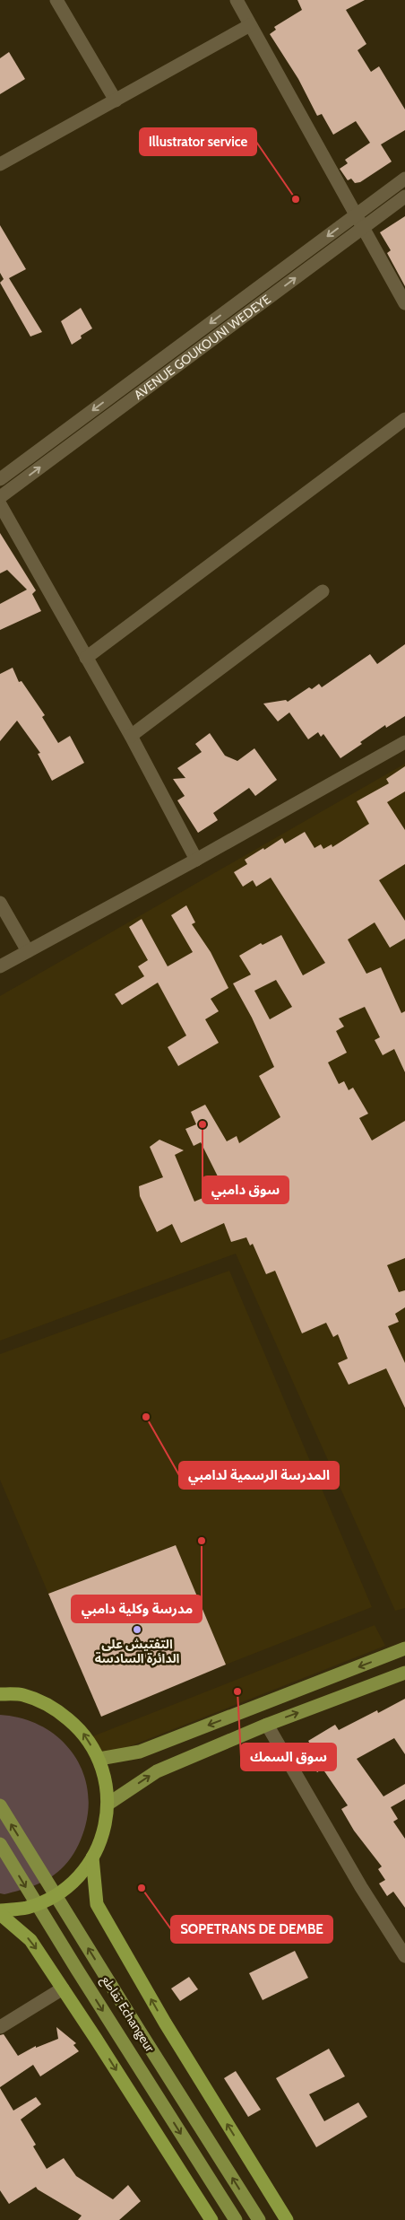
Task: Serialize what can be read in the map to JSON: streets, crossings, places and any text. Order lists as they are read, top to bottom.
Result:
{
  "streets": {
    "main road": ["تقاطع Echangeur"],
    "street": ["AVENUE GOUKOUNI WEDEYE"]
  },
  "places": [
    "Illustrator service",
    "سوق دامبي",
    "المدرسة الرسمية لدامبي",
    "مدرسة وكلية دامبي",
    "التفتيش على الدائرة السادسة",
    "سوق السمك",
    "SOPETRANS DE DEMBE"
  ]
}
